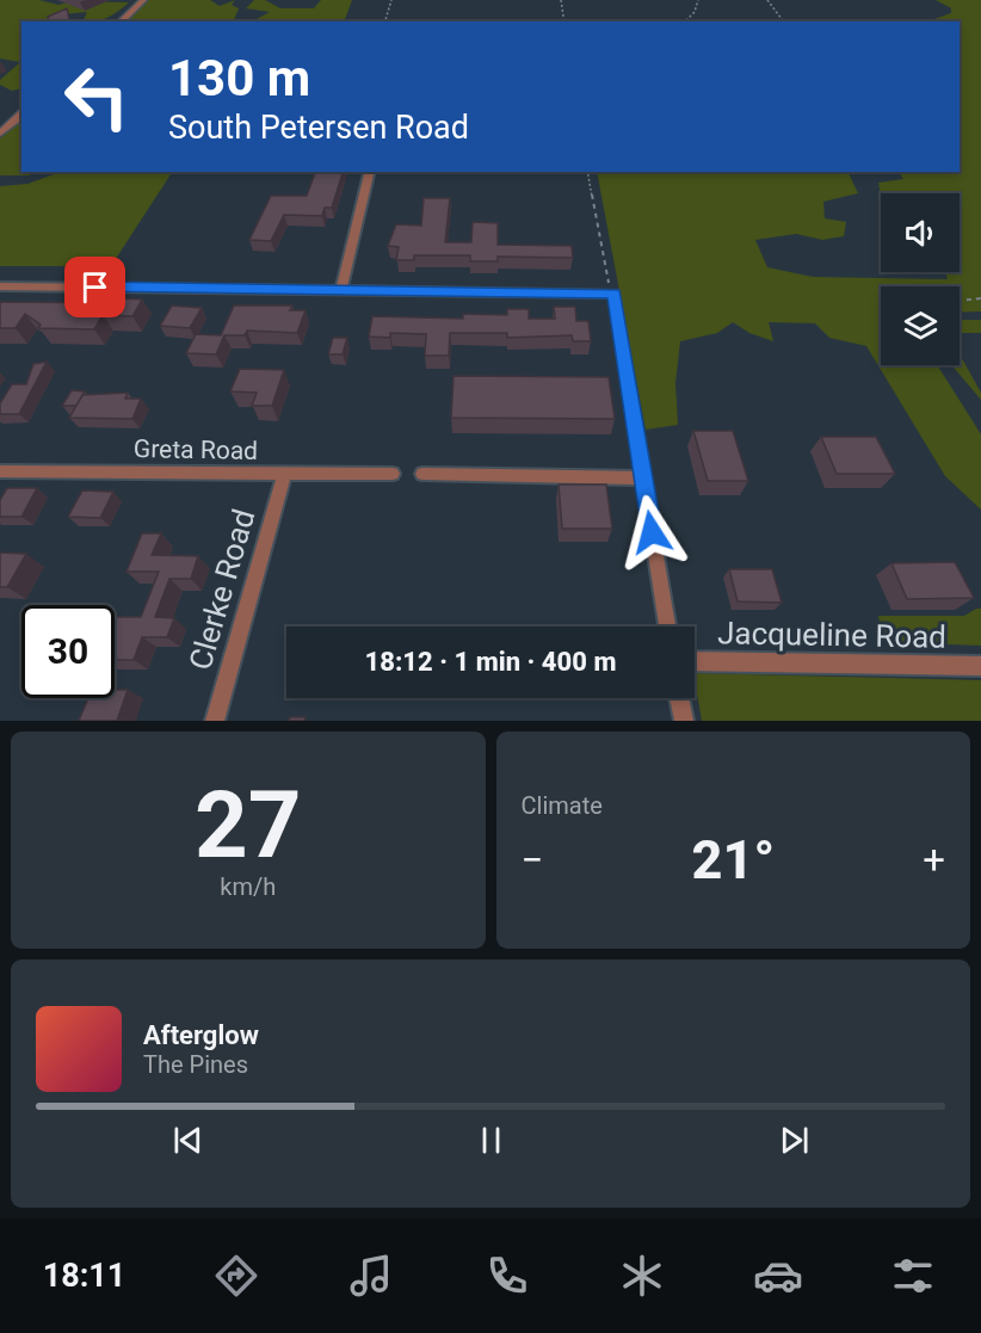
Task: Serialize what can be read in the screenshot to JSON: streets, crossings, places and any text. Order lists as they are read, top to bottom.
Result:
{
  "streets": {
    "street": ["Greta Road", "Clerke Road", "Jacqueline Road"]
  },
  "crossings": [
    ["Greta Road", "Clerke Road"]
  ],
  "page": {
    "turn": ["130 m", "South Petersen Road"],
    "limit": "30",
    "trip": "18:12 · 1 min · 400 m",
    "tile": [
      ["27", "km/h"],
      "Climate"
    ],
    "heat": ["−", "21°", "+"],
    "song": ["Afterglow", "The Pines"],
    "tabs": "18:11"
  }
}
